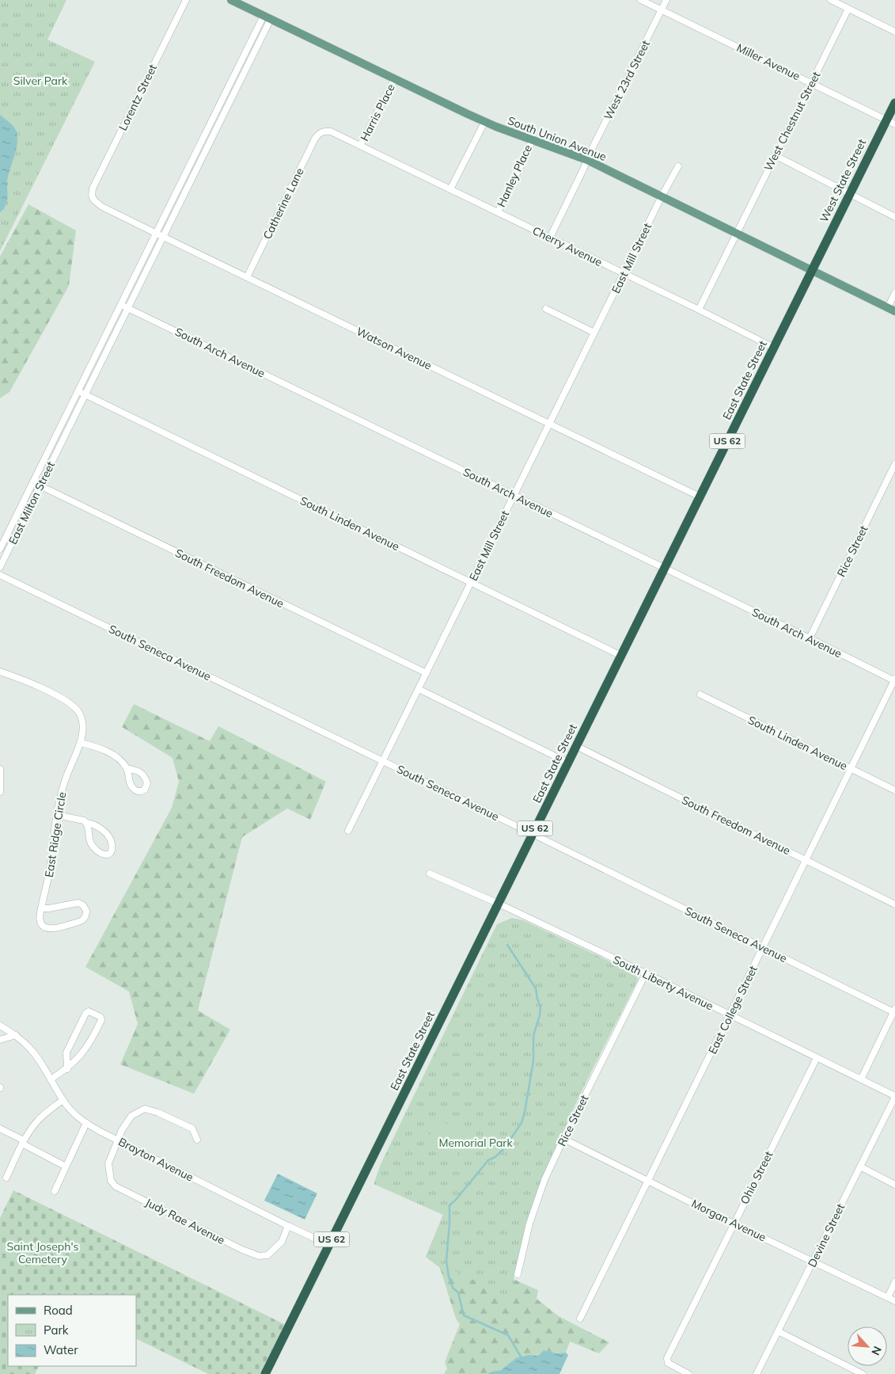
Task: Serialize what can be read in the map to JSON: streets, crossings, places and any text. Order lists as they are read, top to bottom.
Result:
{
  "streets": {
    "highway": ["West State Street", "East State Street", "US 62"],
    "main road": ["South Union Avenue"],
    "street": [
      "Miller Avenue",
      "West 23rd Street",
      "Lorentz Street",
      "Harris Place",
      "West Chestnut Street",
      "Hanley Place",
      "Catherine Lane",
      "Cherry Avenue",
      "East Mill Street",
      "Watson Avenue",
      "South Arch Avenue",
      "East Milton Street",
      "South Linden Avenue",
      "Rice Street",
      "South Freedom Avenue",
      "South Seneca Avenue",
      "East Ridge Circle",
      "South Liberty Avenue",
      "East College Street",
      "Brayton Avenue",
      "Ohio Street",
      "Morgan Avenue",
      "Judy Rae Avenue",
      "Devine Street"
    ]
  },
  "crossings": [
    ["Miller Avenue", "West 23rd Street"],
    ["Miller Avenue", "West Chestnut Street"],
    ["Miller Avenue", "West State Street"],
    ["West 23rd Street", "South Union Avenue"],
    ["West 23rd Street", "Cherry Avenue"],
    ["Lorentz Street", "Watson Avenue"],
    ["Harris Place", "South Union Avenue"],
    ["Harris Place", "Cherry Avenue"],
    ["West Chestnut Street", "South Union Avenue"],
    ["West Chestnut Street", "Cherry Avenue"],
    ["South Union Avenue", "Hanley Place"],
    ["South Union Avenue", "West State Street"],
    ["South Union Avenue", "East Mill Street"],
    ["South Union Avenue", "East State Street"],
    ["South Union Avenue", "East Milton Street"],
    ["Hanley Place", "Cherry Avenue"],
    ["West State Street", "East State Street"],
    ["Catherine Lane", "Cherry Avenue"],
    ["Catherine Lane", "Watson Avenue"],
    ["Cherry Avenue", "East Mill Street"],
    ["Cherry Avenue", "East State Street"],
    ["East Mill Street", "Watson Avenue"],
    ["East Mill Street", "South Arch Avenue"],
    ["East Mill Street", "South Linden Avenue"],
    ["East Mill Street", "South Freedom Avenue"],
    ["East Mill Street", "South Seneca Avenue"],
    ["Watson Avenue", "East State Street"],
    ["Watson Avenue", "East Milton Street"],
    ["South Arch Avenue", "East State Street"],
    ["South Arch Avenue", "East Milton Street"],
    ["South Arch Avenue", "Rice Street"],
    ["South Arch Avenue", "East College Street"],
    ["East State Street", "South Linden Avenue"],
    ["East State Street", "South Freedom Avenue"],
    ["East State Street", "South Seneca Avenue"],
    ["East State Street", "South Liberty Avenue"],
    ["East State Street", "Brayton Avenue"],
    ["East Milton Street", "South Linden Avenue"],
    ["East Milton Street", "South Freedom Avenue"],
    ["South Linden Avenue", "East College Street"],
    ["Rice Street", "South Liberty Avenue"],
    ["Rice Street", "Morgan Avenue"],
    ["South Freedom Avenue", "East College Street"],
    ["South Seneca Avenue", "East College Street"],
    ["South Liberty Avenue", "East College Street"],
    ["South Liberty Avenue", "Ohio Street"],
    ["South Liberty Avenue", "Devine Street"],
    ["East College Street", "Morgan Avenue"],
    ["Brayton Avenue", "Judy Rae Avenue"],
    ["Ohio Street", "Morgan Avenue"],
    ["Morgan Avenue", "Devine Street"]
  ],
  "parks": ["Silver Park", "Memorial Park", "Saint Joseph's Cemetery"],
  "legend": ["Road", "Park", "Water"],
  "north": "bottom right"
}
